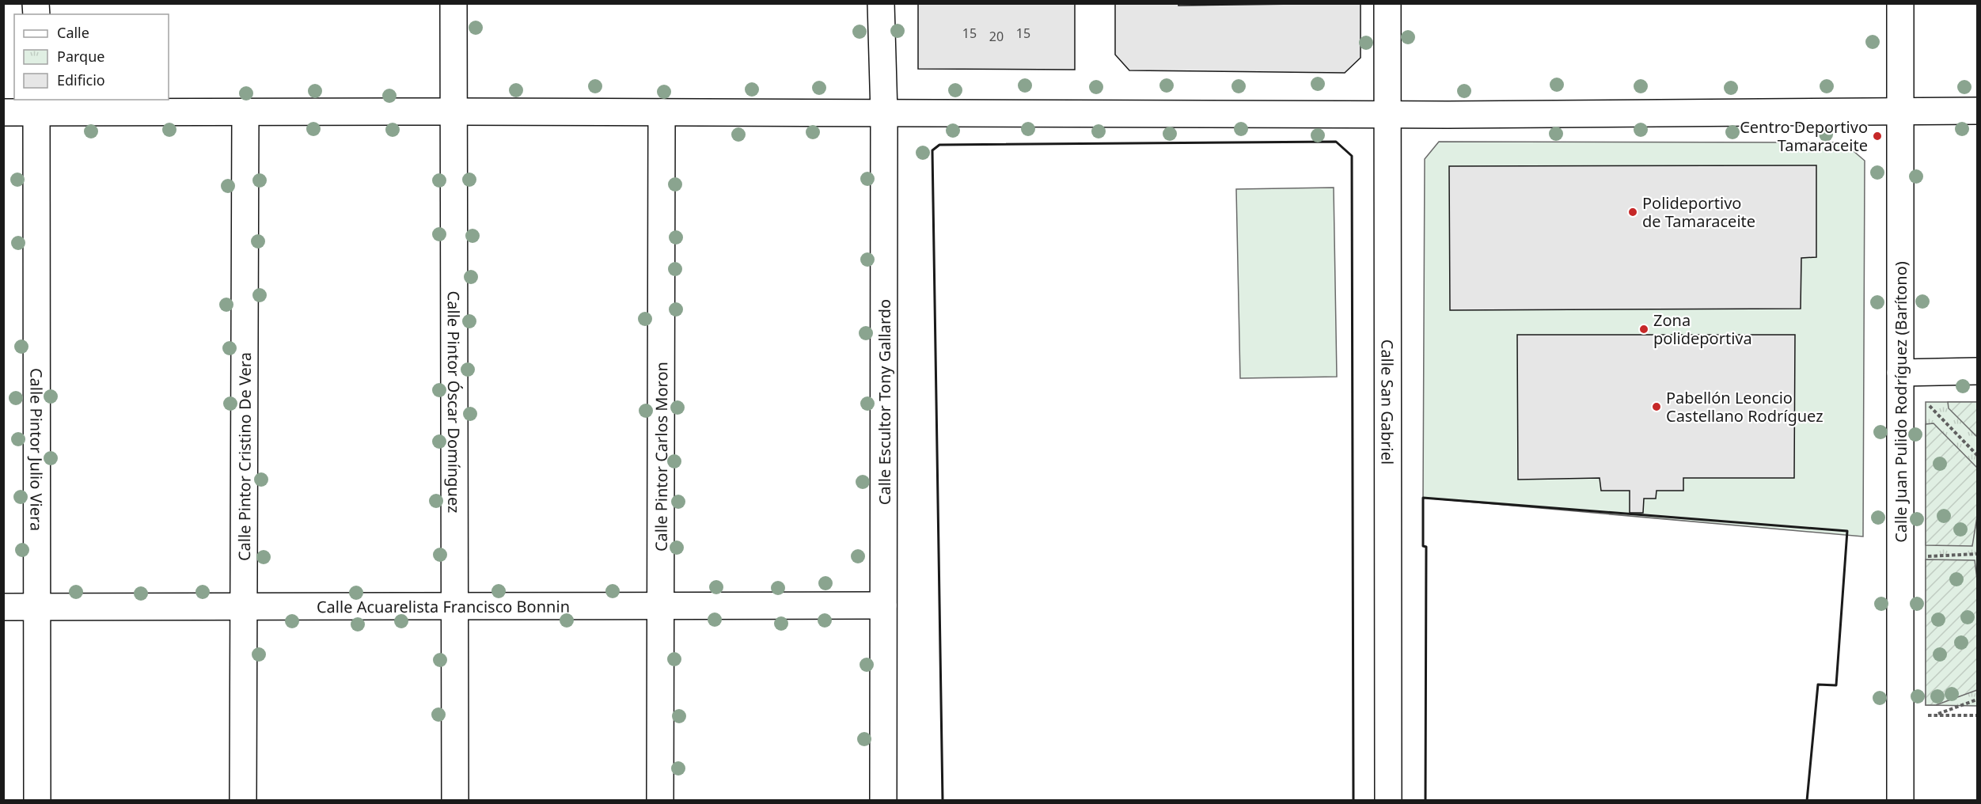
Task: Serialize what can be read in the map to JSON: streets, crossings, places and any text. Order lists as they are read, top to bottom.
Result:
{
  "streets": {
    "street": [
      "Calle Pintor Óscar Domínguez",
      "Calle Escultor Tony Gallardo",
      "Calle San Gabriel",
      "Calle Juan Pulido Rodríguez (Barítono)",
      "Calle Pintor Julio Viera",
      "Calle Pintor Cristino De Vera",
      "Calle Pintor Carlos Moron",
      "Calle Acuarelista Francisco Bonnin"
    ]
  },
  "crossings": [
    ["Calle Pintor Óscar Domínguez", "Calle Acuarelista Francisco Bonnin"],
    ["Calle Escultor Tony Gallardo", "Calle Acuarelista Francisco Bonnin"],
    ["Calle Pintor Julio Viera", "Calle Acuarelista Francisco Bonnin"],
    ["Calle Pintor Cristino De Vera", "Calle Acuarelista Francisco Bonnin"],
    ["Calle Pintor Carlos Moron", "Calle Acuarelista Francisco Bonnin"]
  ],
  "places": [
    "Centro Deportivo Tamaraceite",
    "Polideportivo de Tamaraceite",
    "Zona polideportiva",
    "Pabellón Leoncio Castellano Rodríguez"
  ],
  "house_numbers": ["15", "15", "20"],
  "legend": ["Calle", "Parque", "Edificio"]
}
